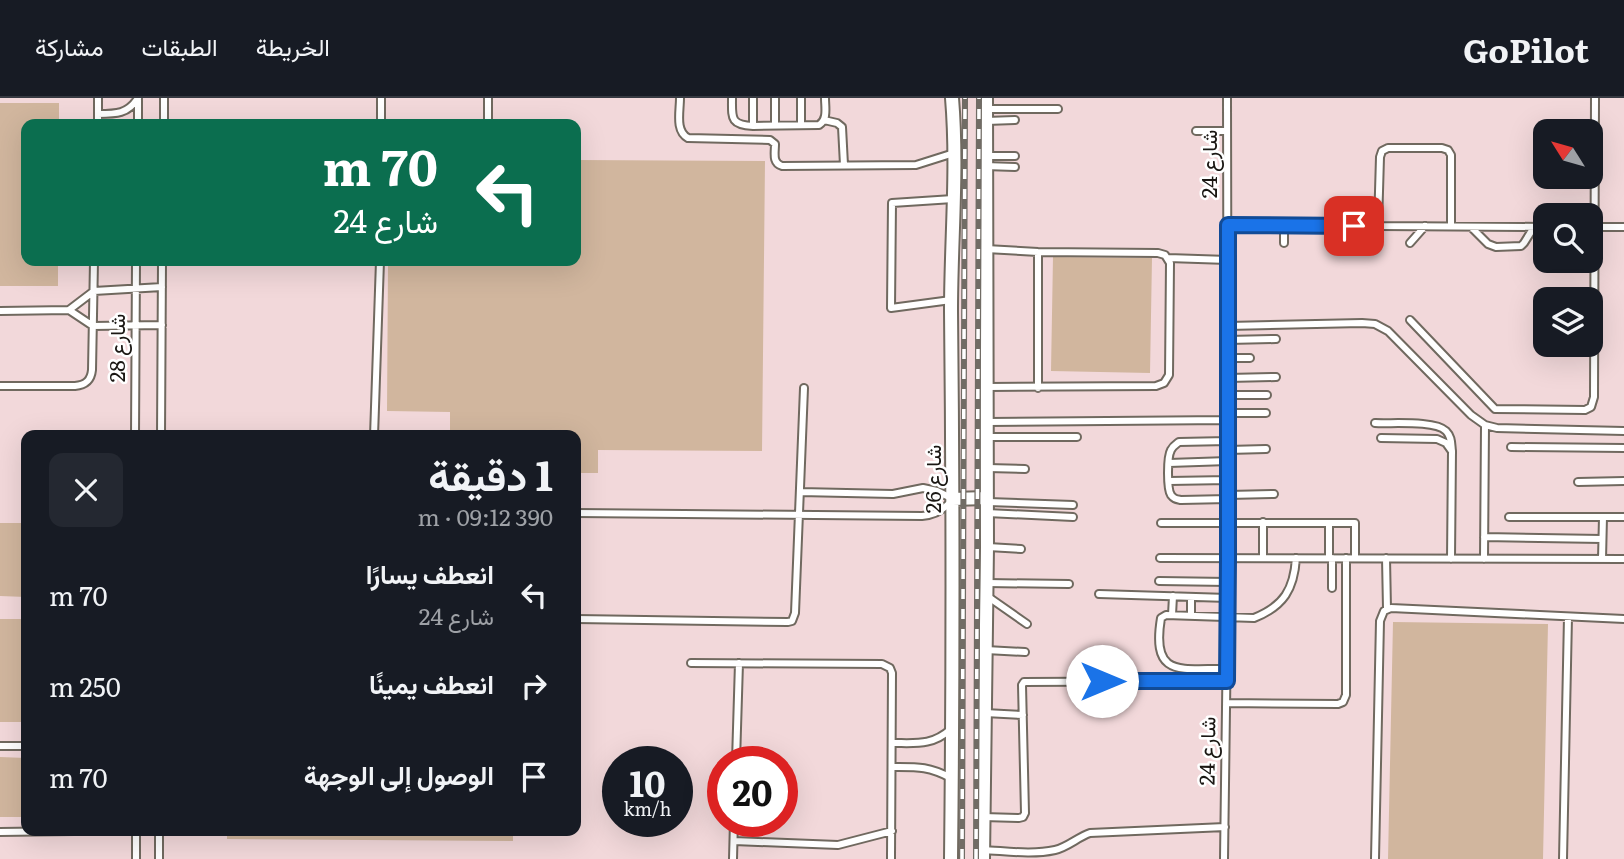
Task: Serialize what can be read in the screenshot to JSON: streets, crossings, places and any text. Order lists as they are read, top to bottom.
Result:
{
  "streets": {
    "street": ["شارع 26"],
    "lane": ["شارع 24", "شارع 28"]
  },
  "north": "top left",
  "page": {
    "header": "GoPilot",
    "nav": ["الخريطة", "الطبقات", "مشاركة"],
    "turn": ["70 m", "شارع 24"],
    "heading": ["1 دقيقة", "390 m · 09:12"],
    "list": [
      {
        "name": "انعطف يسارًا",
        "note": "شارع 24",
        "value": "70 m"
      },
      {
        "name": "انعطف يمينًا",
        "value": "250 m"
      },
      {
        "name": "الوصول إلى الوجهة",
        "value": "70 m"
      }
    ],
    "speed": "10 km/h",
    "limit": "20"
  }
}
